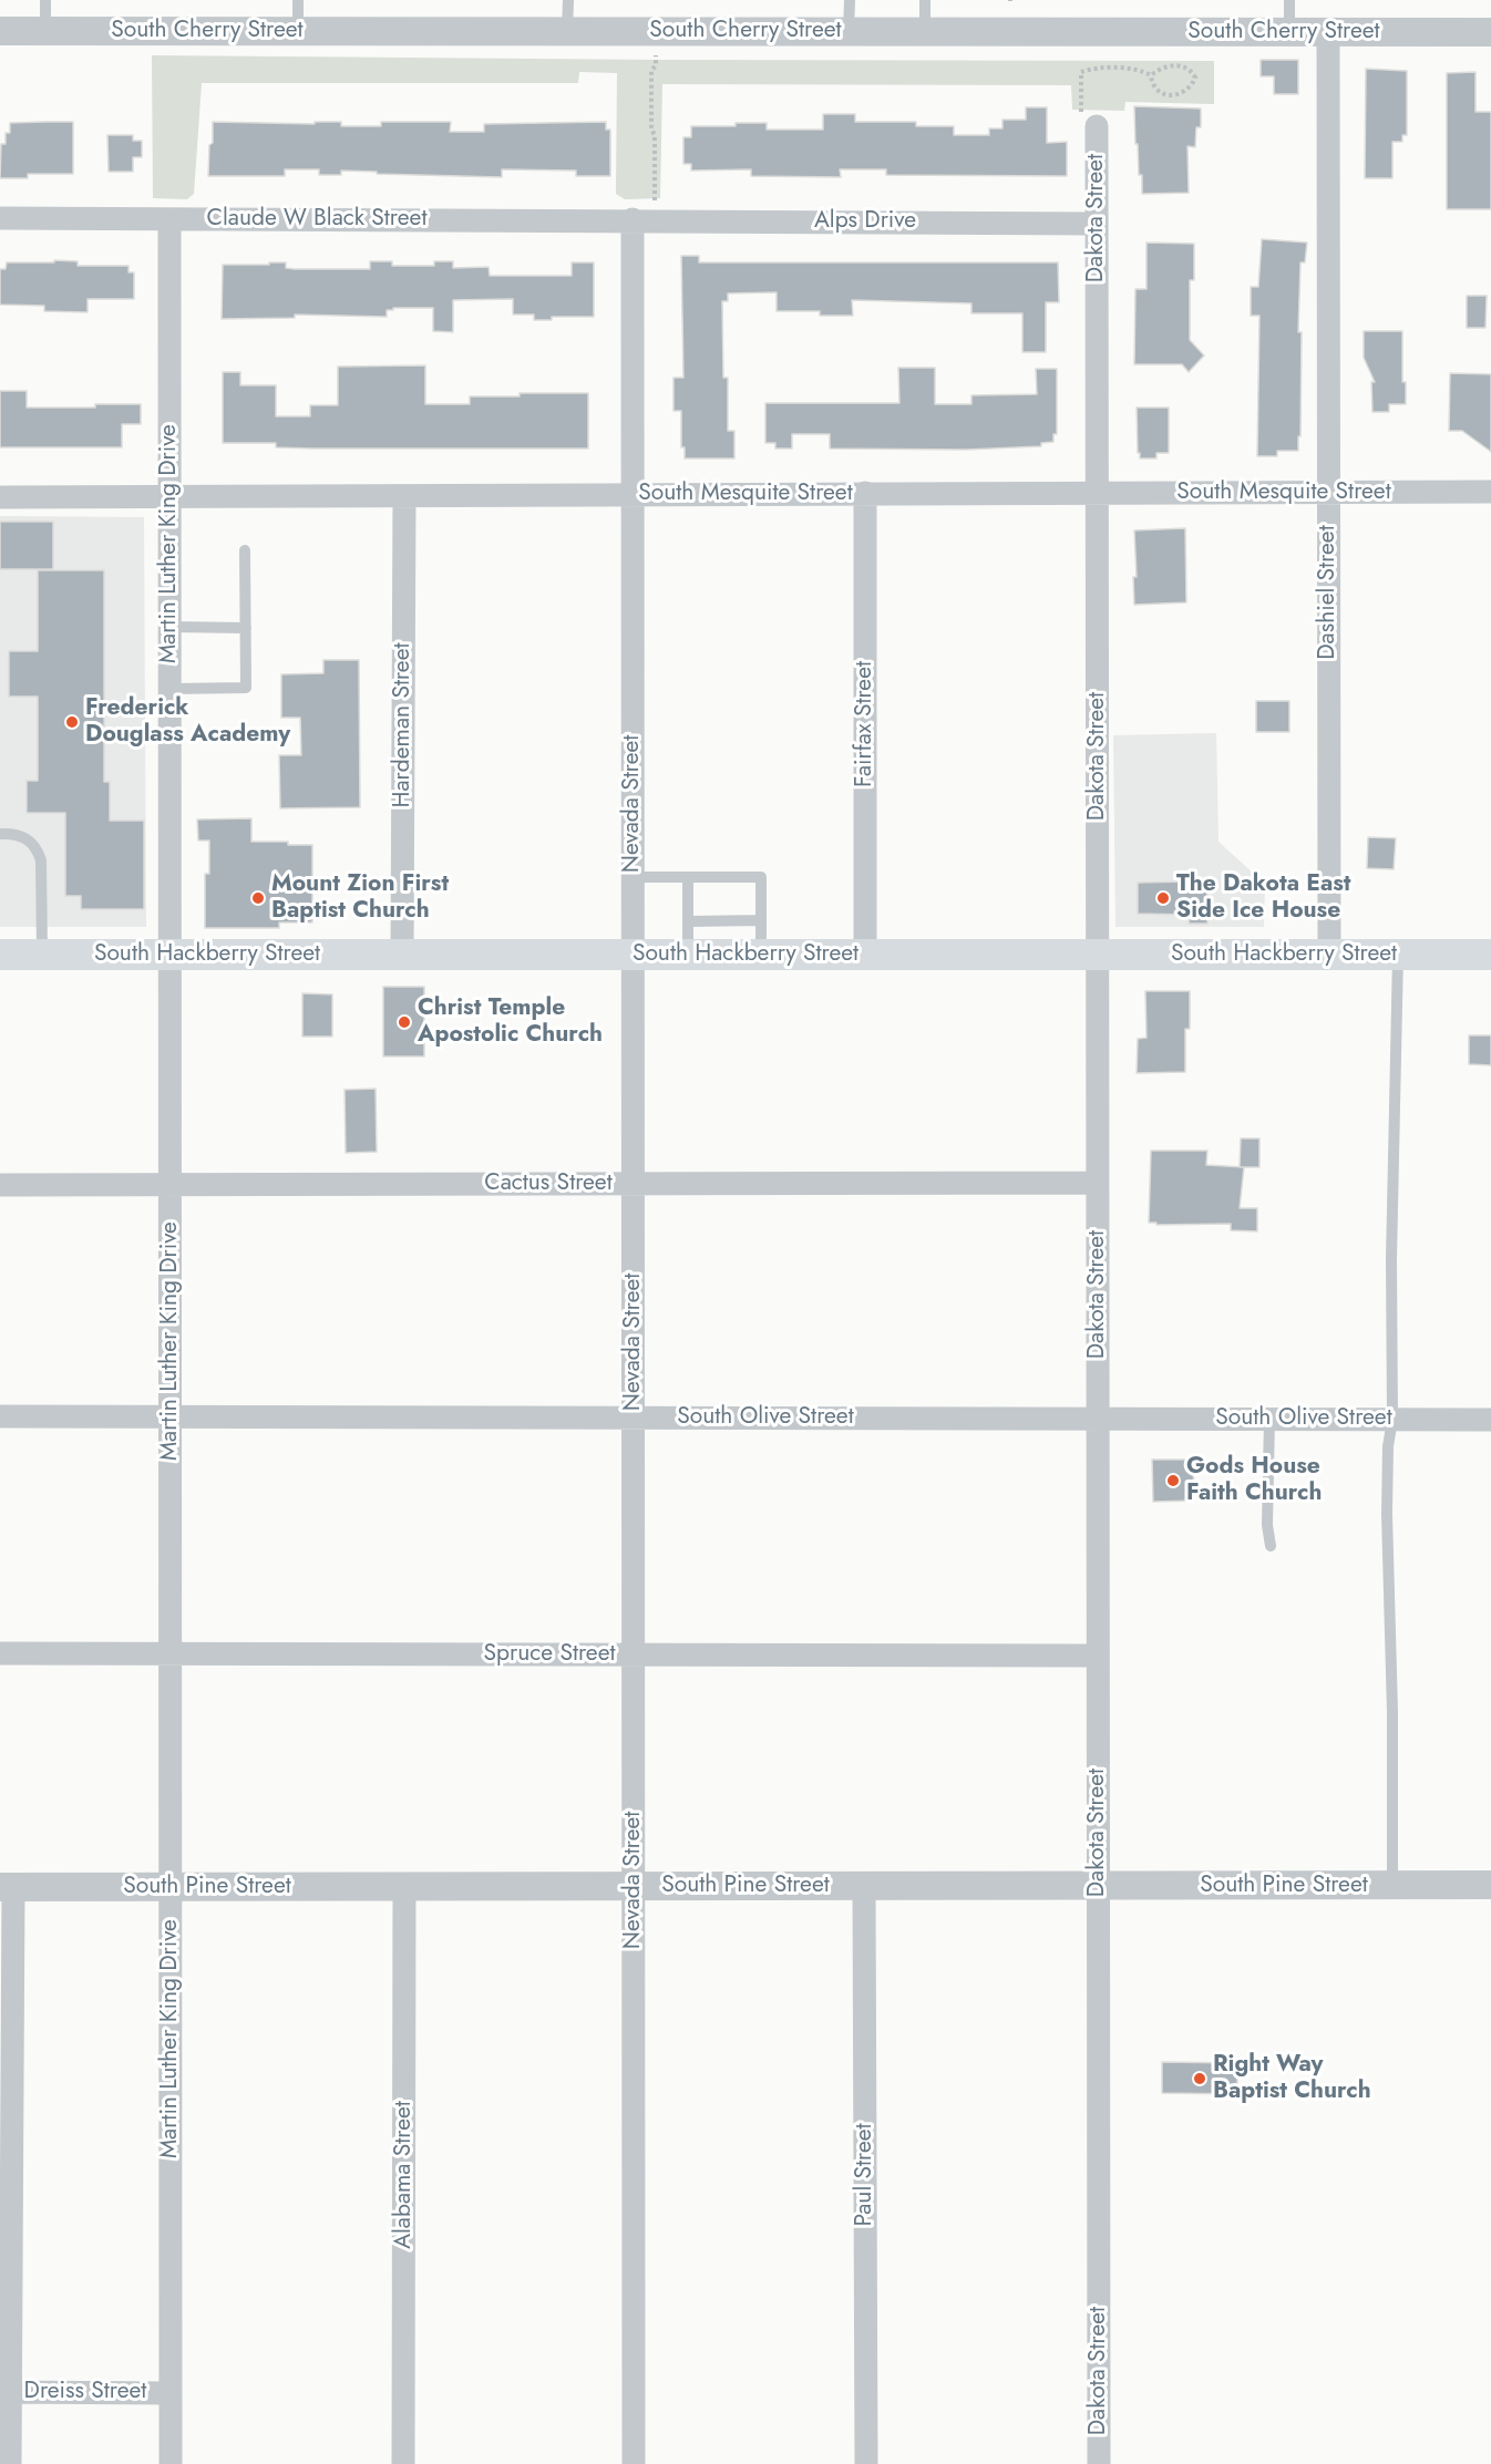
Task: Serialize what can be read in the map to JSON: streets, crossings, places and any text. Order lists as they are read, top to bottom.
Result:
{
  "streets": {
    "main road": ["South Hackberry Street"],
    "street": [
      "South Cherry Street",
      "Dakota Street",
      "Claude W Black Street",
      "Alps Drive",
      "South Mesquite Street",
      "Martin Luther King Drive",
      "Dashiel Street",
      "Fairfax Street",
      "Hardeman Street",
      "Nevada Street",
      "Cactus Street",
      "South Olive Street",
      "Spruce Street",
      "South Pine Street",
      "Alabama Street",
      "Paul Street",
      "Dreiss Street"
    ]
  },
  "crossings": [
    ["South Cherry Street", "Dashiel Street"],
    ["Dakota Street", "Alps Drive"],
    ["Dakota Street", "South Mesquite Street"],
    ["Dakota Street", "South Hackberry Street"],
    ["Dakota Street", "Cactus Street"],
    ["Dakota Street", "South Olive Street"],
    ["Dakota Street", "Spruce Street"],
    ["Dakota Street", "South Pine Street"],
    ["Claude W Black Street", "Alps Drive"],
    ["Claude W Black Street", "Martin Luther King Drive"],
    ["Claude W Black Street", "Nevada Street"],
    ["Alps Drive", "Nevada Street"],
    ["South Mesquite Street", "Martin Luther King Drive"],
    ["South Mesquite Street", "Dashiel Street"],
    ["South Mesquite Street", "Fairfax Street"],
    ["South Mesquite Street", "Hardeman Street"],
    ["South Mesquite Street", "Nevada Street"],
    ["Martin Luther King Drive", "South Hackberry Street"],
    ["Martin Luther King Drive", "Cactus Street"],
    ["Martin Luther King Drive", "South Olive Street"],
    ["Martin Luther King Drive", "Spruce Street"],
    ["Martin Luther King Drive", "South Pine Street"],
    ["Martin Luther King Drive", "Dreiss Street"],
    ["Dashiel Street", "South Hackberry Street"],
    ["Fairfax Street", "South Hackberry Street"],
    ["Hardeman Street", "South Hackberry Street"],
    ["Nevada Street", "South Hackberry Street"],
    ["Nevada Street", "Cactus Street"],
    ["Nevada Street", "South Olive Street"],
    ["Nevada Street", "Spruce Street"],
    ["Nevada Street", "South Pine Street"],
    ["South Pine Street", "Alabama Street"],
    ["South Pine Street", "Paul Street"]
  ],
  "places": [
    "Frederick Douglass Academy",
    "Mount Zion First Baptist Church",
    "The Dakota East Side Ice House",
    "Christ Temple Apostolic Church",
    "Gods House Faith Church",
    "Right Way Baptist Church"
  ]
}
